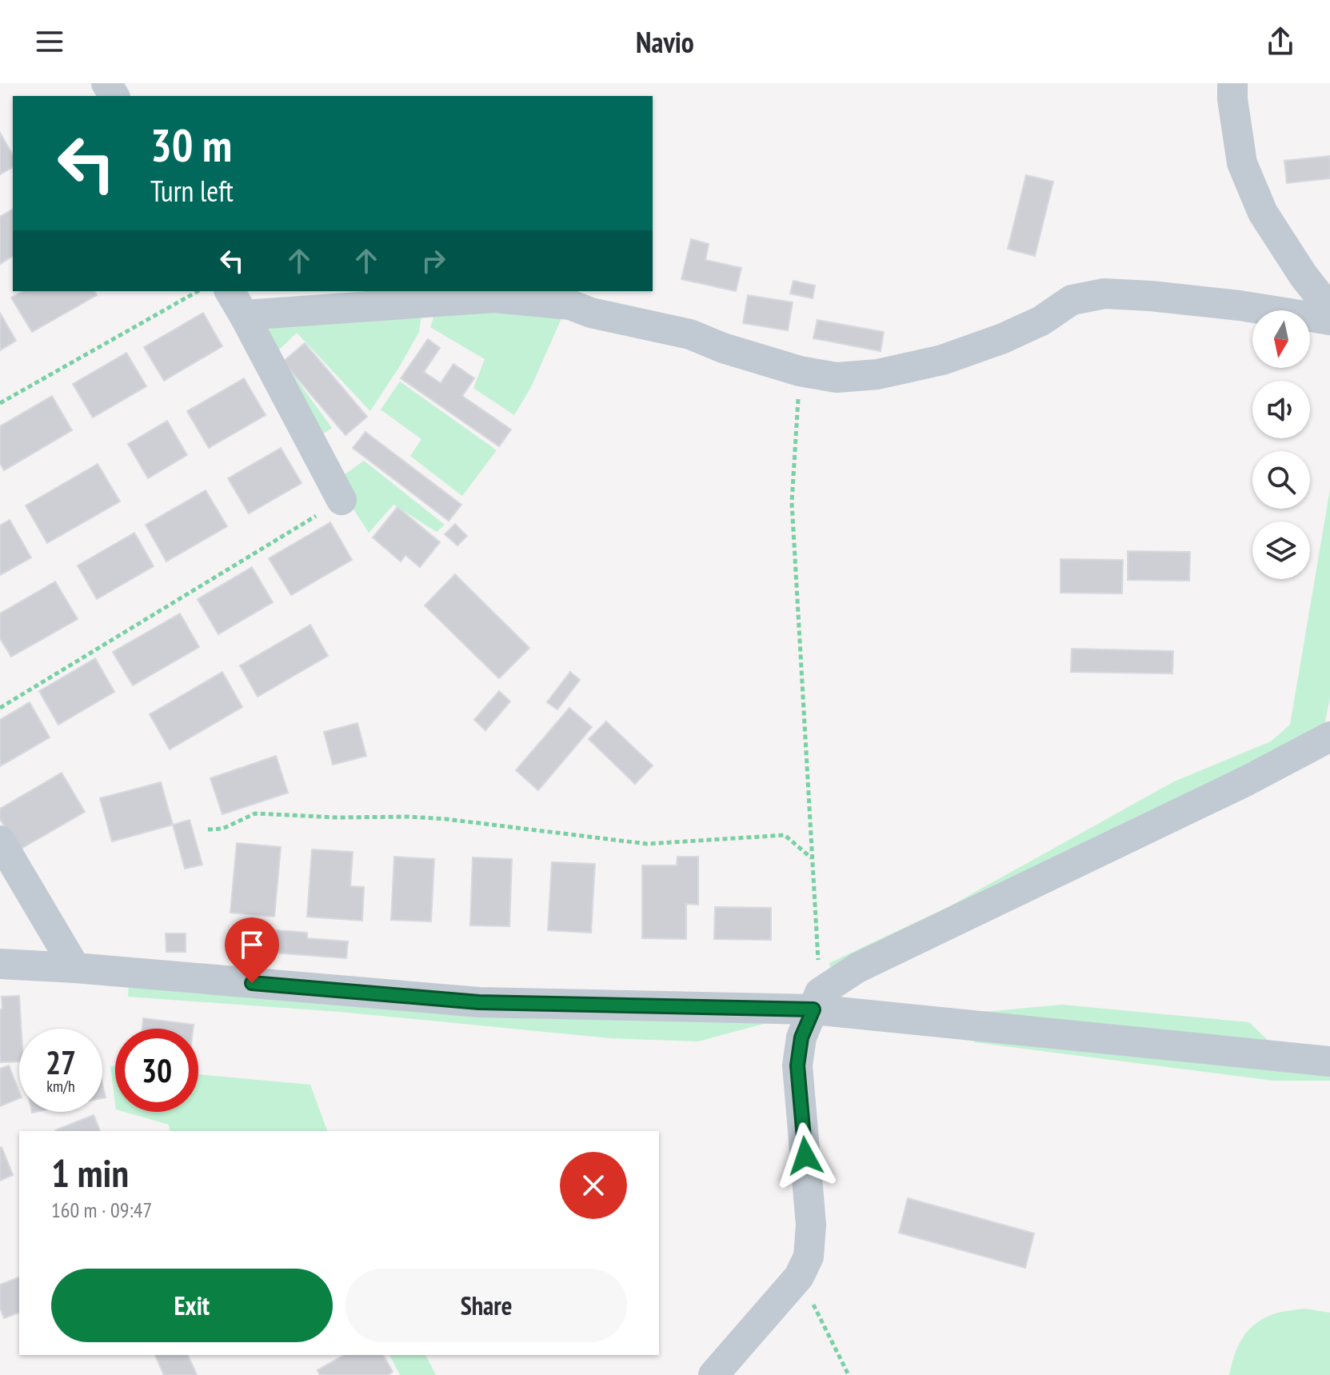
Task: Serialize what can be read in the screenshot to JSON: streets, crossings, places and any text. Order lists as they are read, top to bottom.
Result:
{
  "north": "bottom",
  "page": {
    "header": "Navio",
    "turn": ["30 m", "Turn left"],
    "speed": "27 km/h",
    "limit": "30",
    "heading": ["1 min", "160 m · 09:47"],
    "buttons": ["Exit", "Share"]
  }
}
